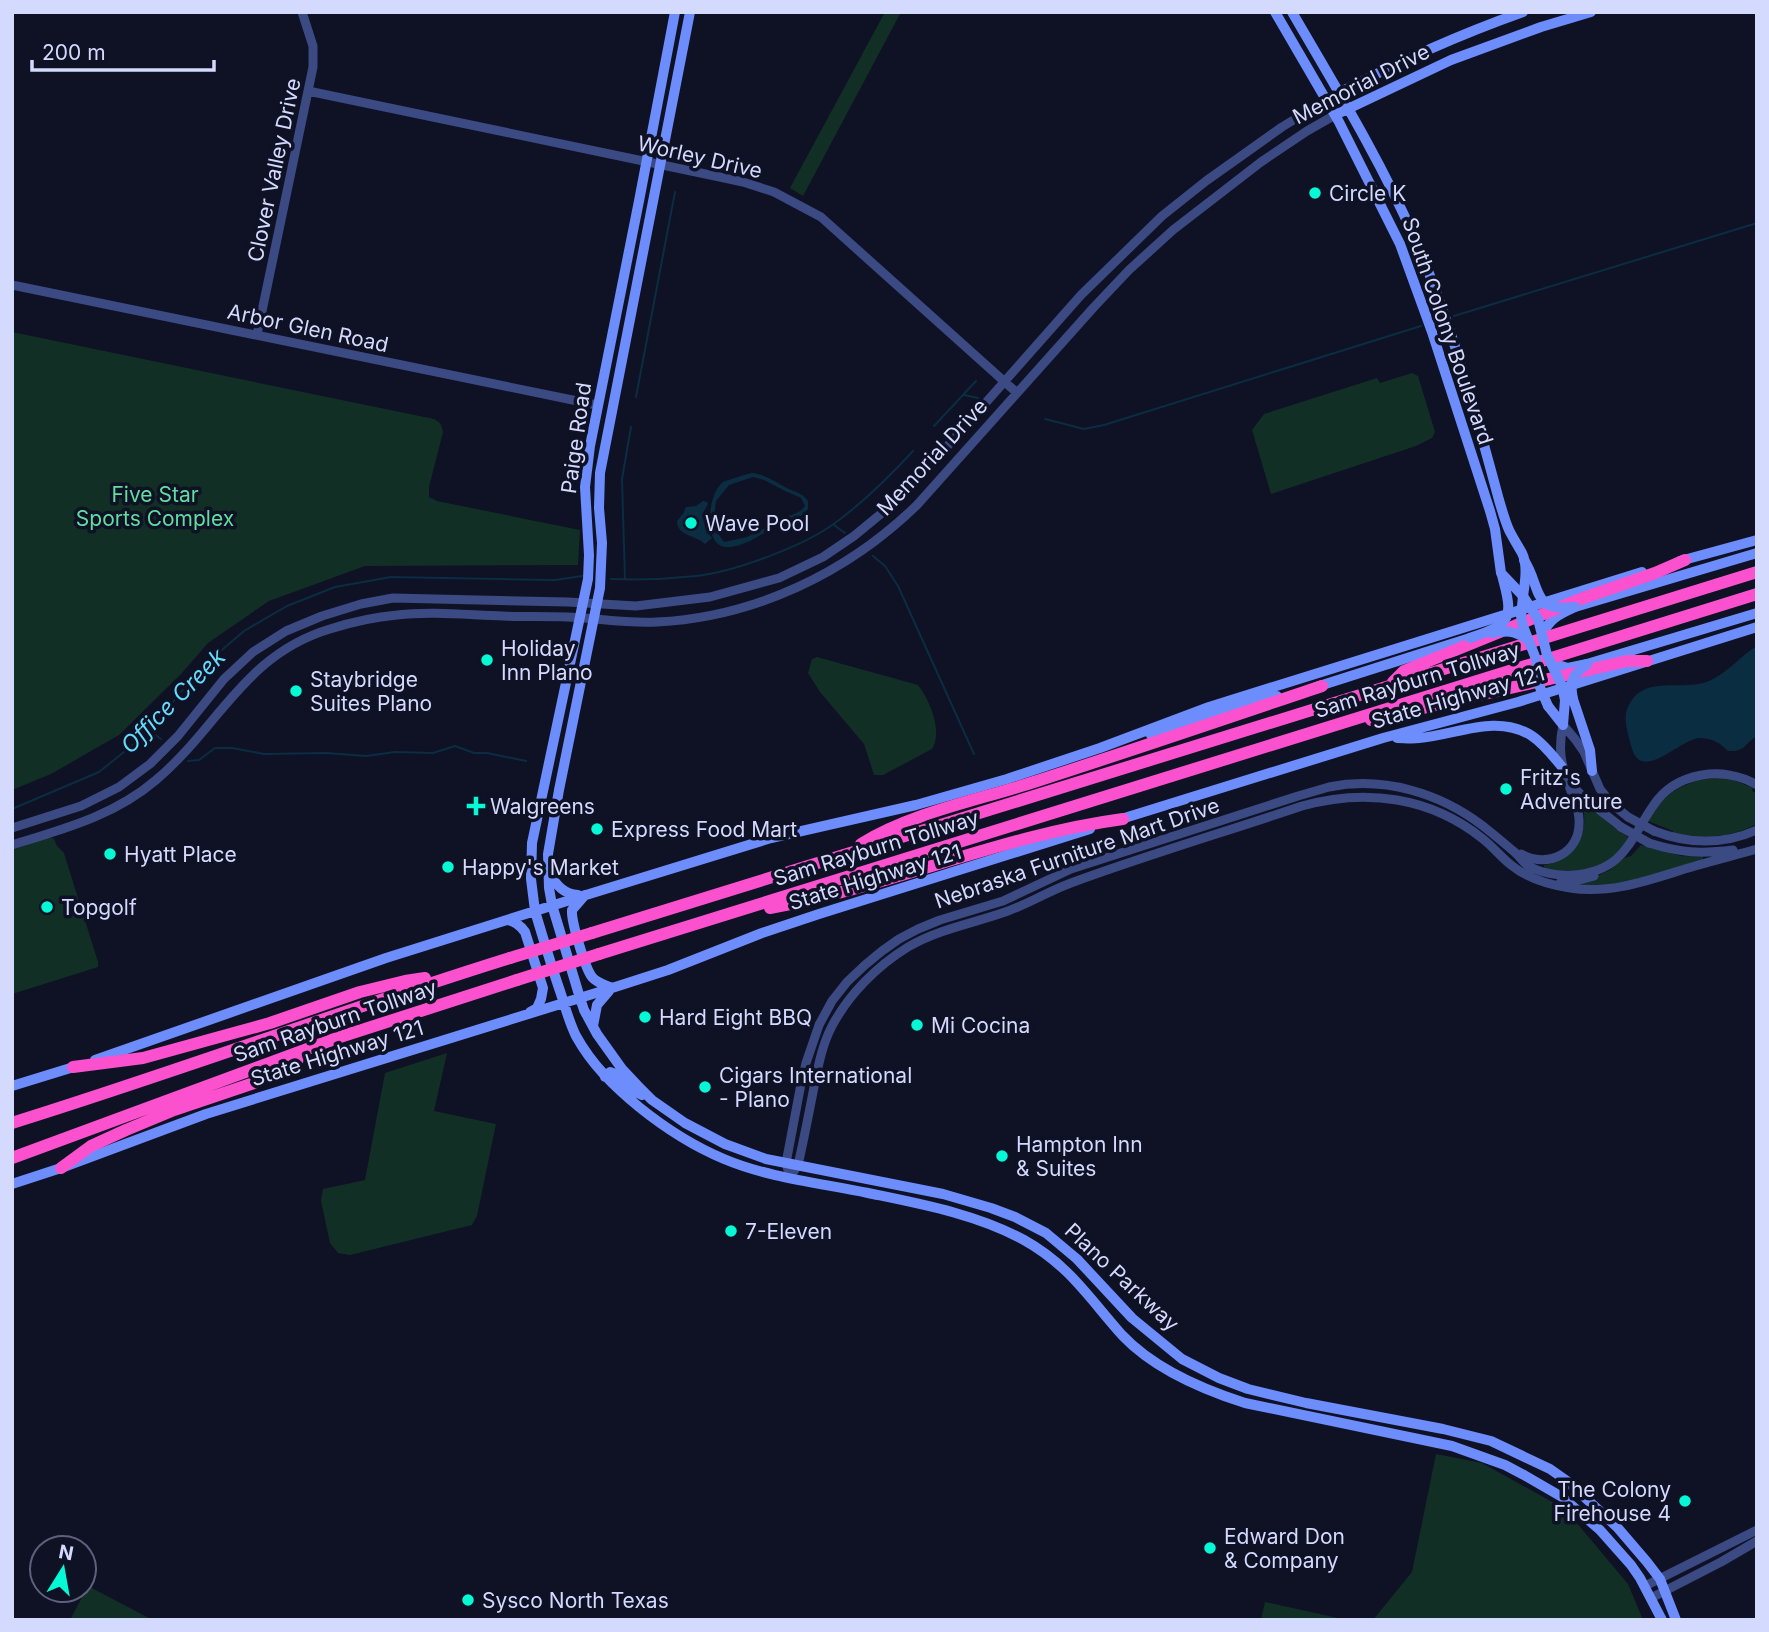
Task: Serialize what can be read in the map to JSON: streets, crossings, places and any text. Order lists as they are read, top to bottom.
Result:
{
  "streets": {
    "highway": ["Sam Rayburn Tollway"],
    "main road": [
      "Memorial Drive",
      "South Colony Boulevard",
      "Paige Road",
      "State Highway 121",
      "Plano Parkway"
    ],
    "street": [
      "Worley Drive",
      "Clover Valley Drive",
      "Arbor Glen Road",
      "Nebraska Furniture Mart Drive"
    ]
  },
  "crossings": [
    ["Memorial Drive", "Worley Drive"],
    ["Memorial Drive", "South Colony Boulevard"],
    ["Memorial Drive", "Paige Road"],
    ["Worley Drive", "Clover Valley Drive"],
    ["Worley Drive", "Paige Road"],
    ["Clover Valley Drive", "Arbor Glen Road"],
    ["Arbor Glen Road", "Paige Road"],
    ["Paige Road", "Plano Parkway"],
    ["State Highway 121", "Plano Parkway"],
    ["Nebraska Furniture Mart Drive", "Plano Parkway"]
  ],
  "water": ["Office Creek"],
  "parks": ["Five Star Sports Complex"],
  "places": {
    "other": [
      "Circle K",
      "Wave Pool",
      "Holiday Inn Plano",
      "Staybridge Suites Plano",
      "Fritz's Adventure",
      "Express Food Mart",
      "Hyatt Place",
      "Happy's Market",
      "Topgolf",
      "Hard Eight BBQ",
      "Mi Cocina",
      "Cigars International - Plano",
      "Hampton Inn & Suites",
      "7-Eleven",
      "The Colony Firehouse 4",
      "Edward Don & Company",
      "Sysco North Texas"
    ],
    "health": ["Walgreens"]
  },
  "scale_bar": "200 m",
  "north": "top"
}
